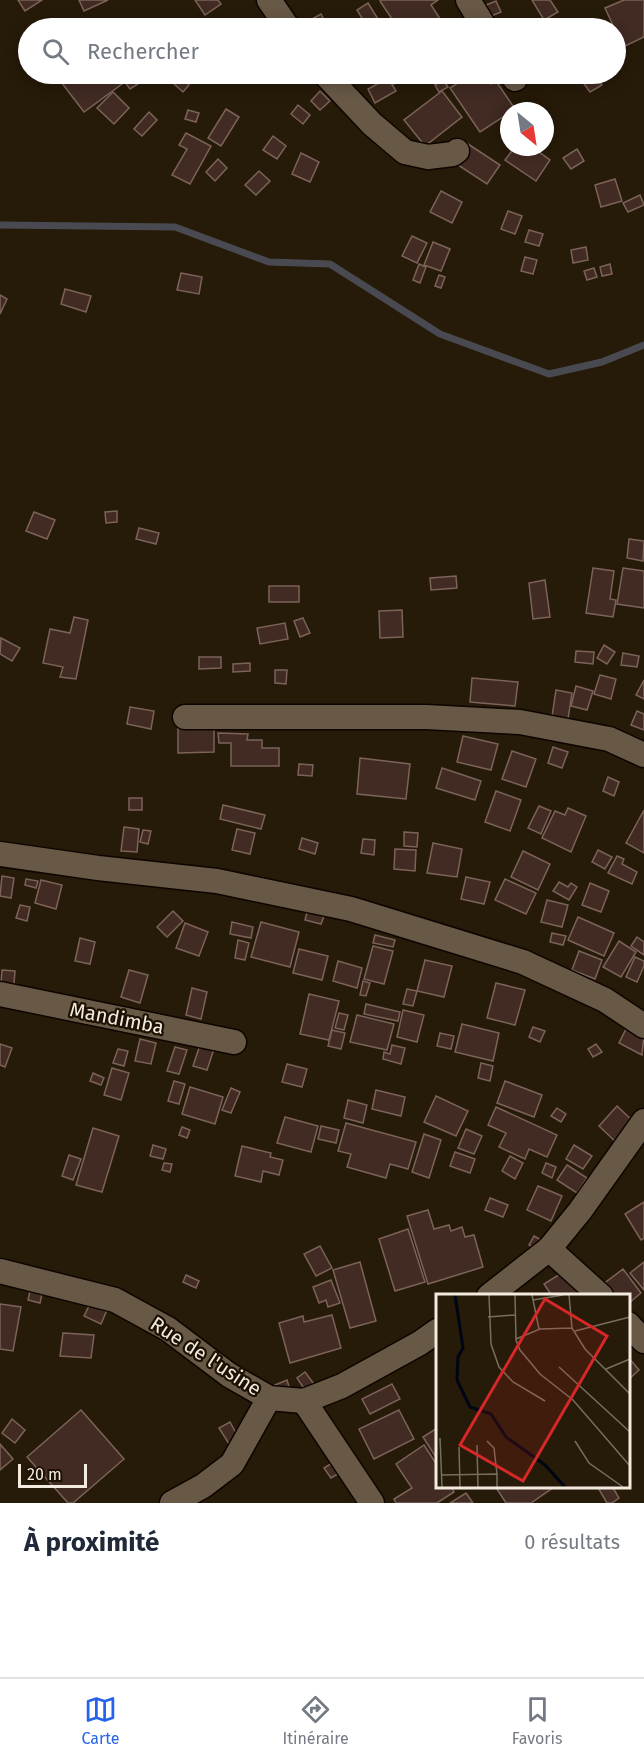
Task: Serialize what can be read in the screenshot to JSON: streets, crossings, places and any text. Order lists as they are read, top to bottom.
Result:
{
  "streets": {
    "street": ["Mandimba", "Rue de l'usine"]
  },
  "scale_bar": "20 m",
  "north": "bottom right",
  "page": {
    "search": "Rechercher",
    "scale": "20 m",
    "heading": ["À proximité", "0 résultats"],
    "nav": ["Carte", "Itinéraire", "Favoris"]
  }
}
